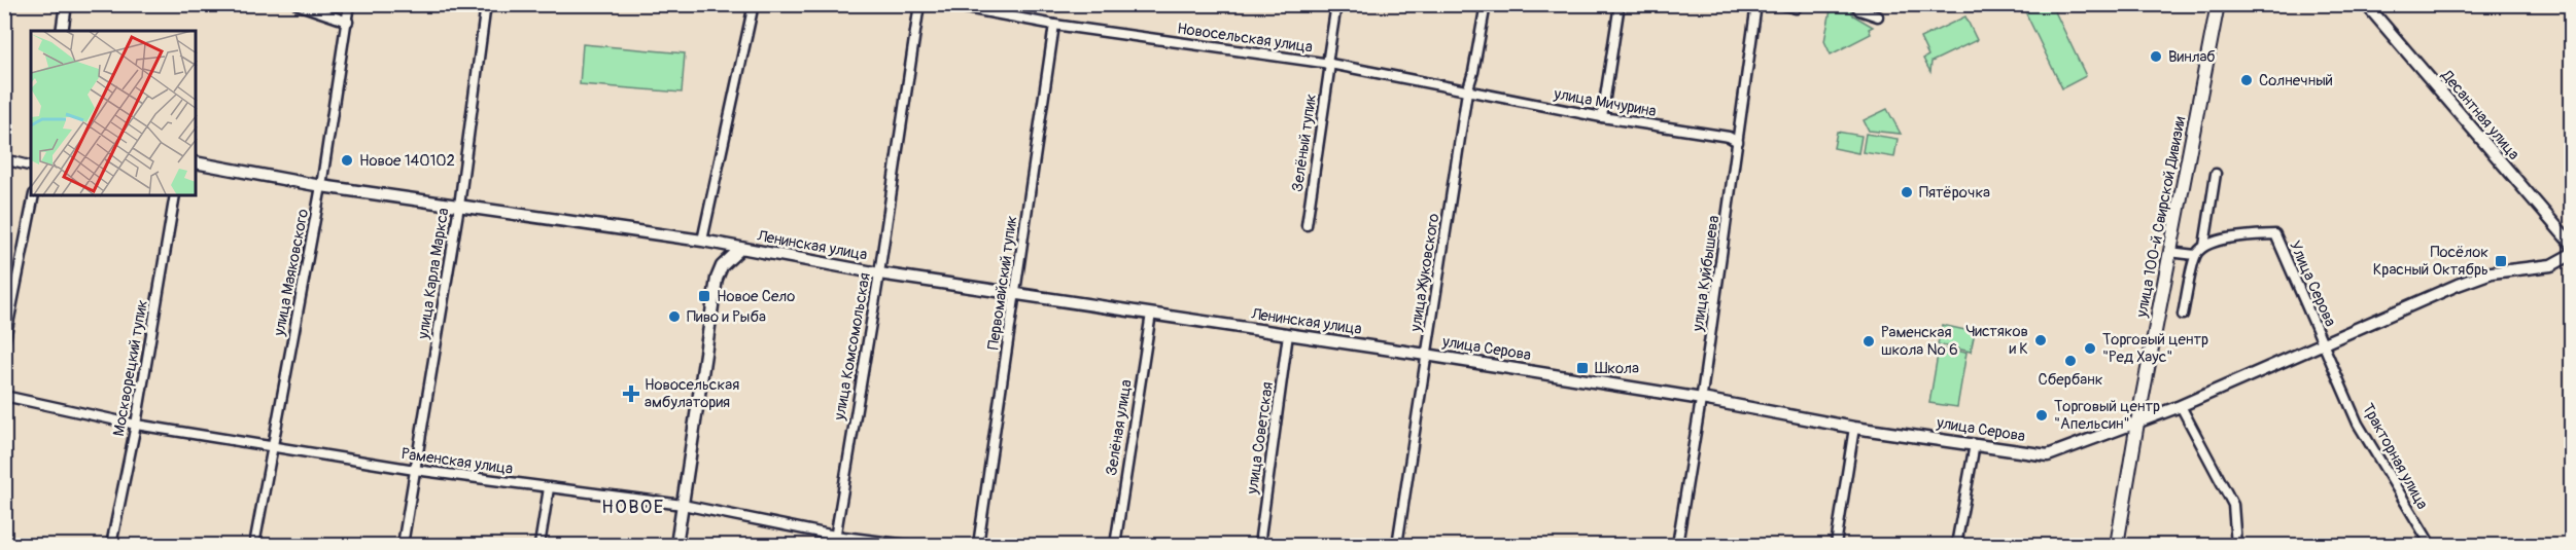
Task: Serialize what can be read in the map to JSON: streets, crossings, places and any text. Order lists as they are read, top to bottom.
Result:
{
  "streets": {
    "main road": ["улица 100-й Свирской Дивизии"],
    "street": [
      "Новосельская улица",
      "улица Мичурина",
      "Десантная улица",
      "Зелёный тупик",
      "Ленинская улица",
      "улица Маяковского",
      "улица Жуковского",
      "улица Карла Маркса",
      "улица Куйбышева",
      "Первомайский тупик",
      "Улица Серова",
      "улица Комсомольская",
      "улица Серова",
      "Москворецкий тупик",
      "Зелёная улица",
      "улица Советская",
      "Тракторная улица",
      "Раменская улица"
    ]
  },
  "crossings": [
    ["Новосельская улица", "улица Мичурина"],
    ["Новосельская улица", "Зелёный тупик"],
    ["Новосельская улица", "улица Жуковского"],
    ["Новосельская улица", "Первомайский тупик"],
    ["улица Мичурина", "улица Жуковского"],
    ["улица Мичурина", "улица Куйбышева"],
    ["улица 100-й Свирской Дивизии", "улица Серова"],
    ["Ленинская улица", "улица Маяковского"],
    ["Ленинская улица", "улица Жуковского"],
    ["Ленинская улица", "улица Карла Маркса"],
    ["Ленинская улица", "Первомайский тупик"],
    ["Ленинская улица", "улица Комсомольская"],
    ["Ленинская улица", "улица Серова"],
    ["Ленинская улица", "Зелёная улица"],
    ["Ленинская улица", "улица Советская"],
    ["улица Маяковского", "Раменская улица"],
    ["улица Жуковского", "улица Серова"],
    ["улица Карла Маркса", "Раменская улица"],
    ["улица Куйбышева", "улица Серова"],
    ["Улица Серова", "улица Серова"],
    ["Улица Серова", "Тракторная улица"],
    ["улица Комсомольская", "Раменская улица"],
    ["улица Серова", "Тракторная улица"],
    ["Москворецкий тупик", "Раменская улица"]
  ],
  "districts": ["НОВОЕ"],
  "places": {
    "other": [
      "Винлаб",
      "Солнечный",
      "Новое 140102",
      "Пятёрочка",
      "Пиво и Рыба",
      "Чистяков и К",
      "Раменская школа № 6",
      "Торговый центр \"Ред Хаус\"",
      "Сбербанк",
      "Торговый центр \"Апельсин\""
    ],
    "transit": ["Посёлок Красный Октябрь", "Новое Село", "Школа"],
    "health": ["Новосельская амбулатория"]
  }
}
